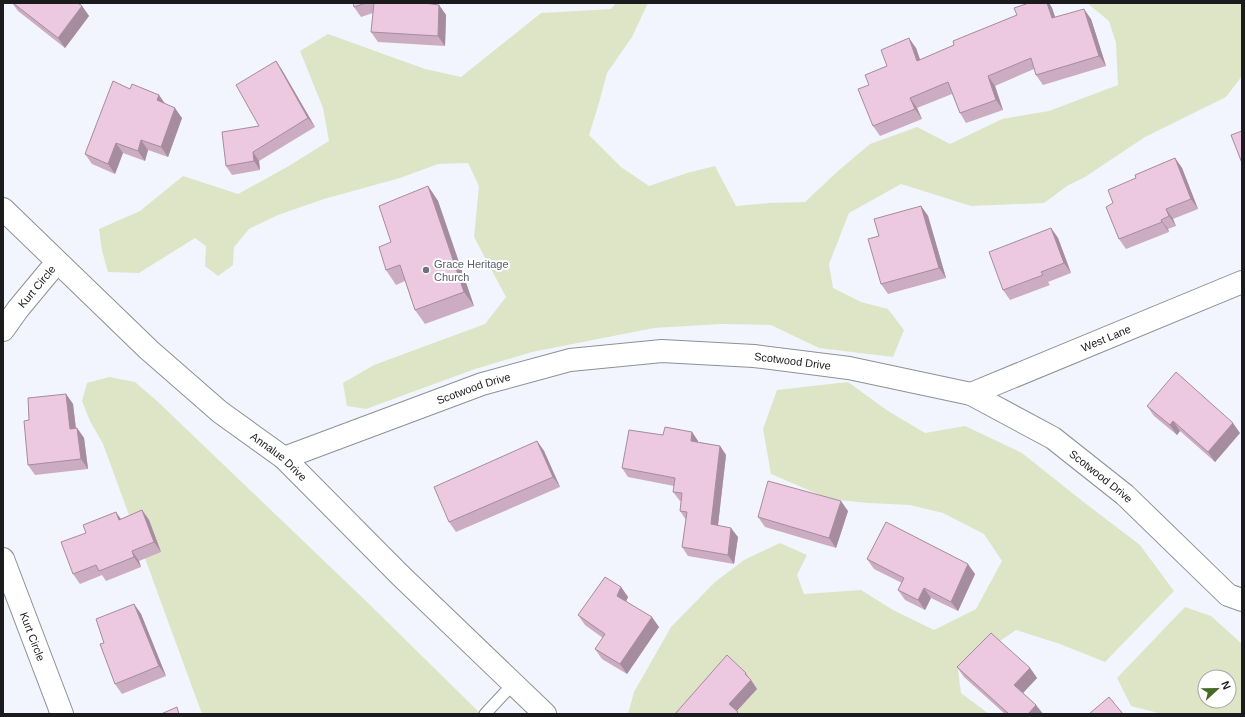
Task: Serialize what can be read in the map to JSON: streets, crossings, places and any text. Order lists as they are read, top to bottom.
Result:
{
  "streets": {
    "street": [
      "Kurt Circle",
      "West Lane",
      "Scotwood Drive",
      "Annalue Drive"
    ]
  },
  "crossings": [
    ["Kurt Circle", "Annalue Drive"],
    ["West Lane", "Scotwood Drive"],
    ["Scotwood Drive", "Annalue Drive"]
  ],
  "places": ["Grace Heritage Church"],
  "north": "right"
}
